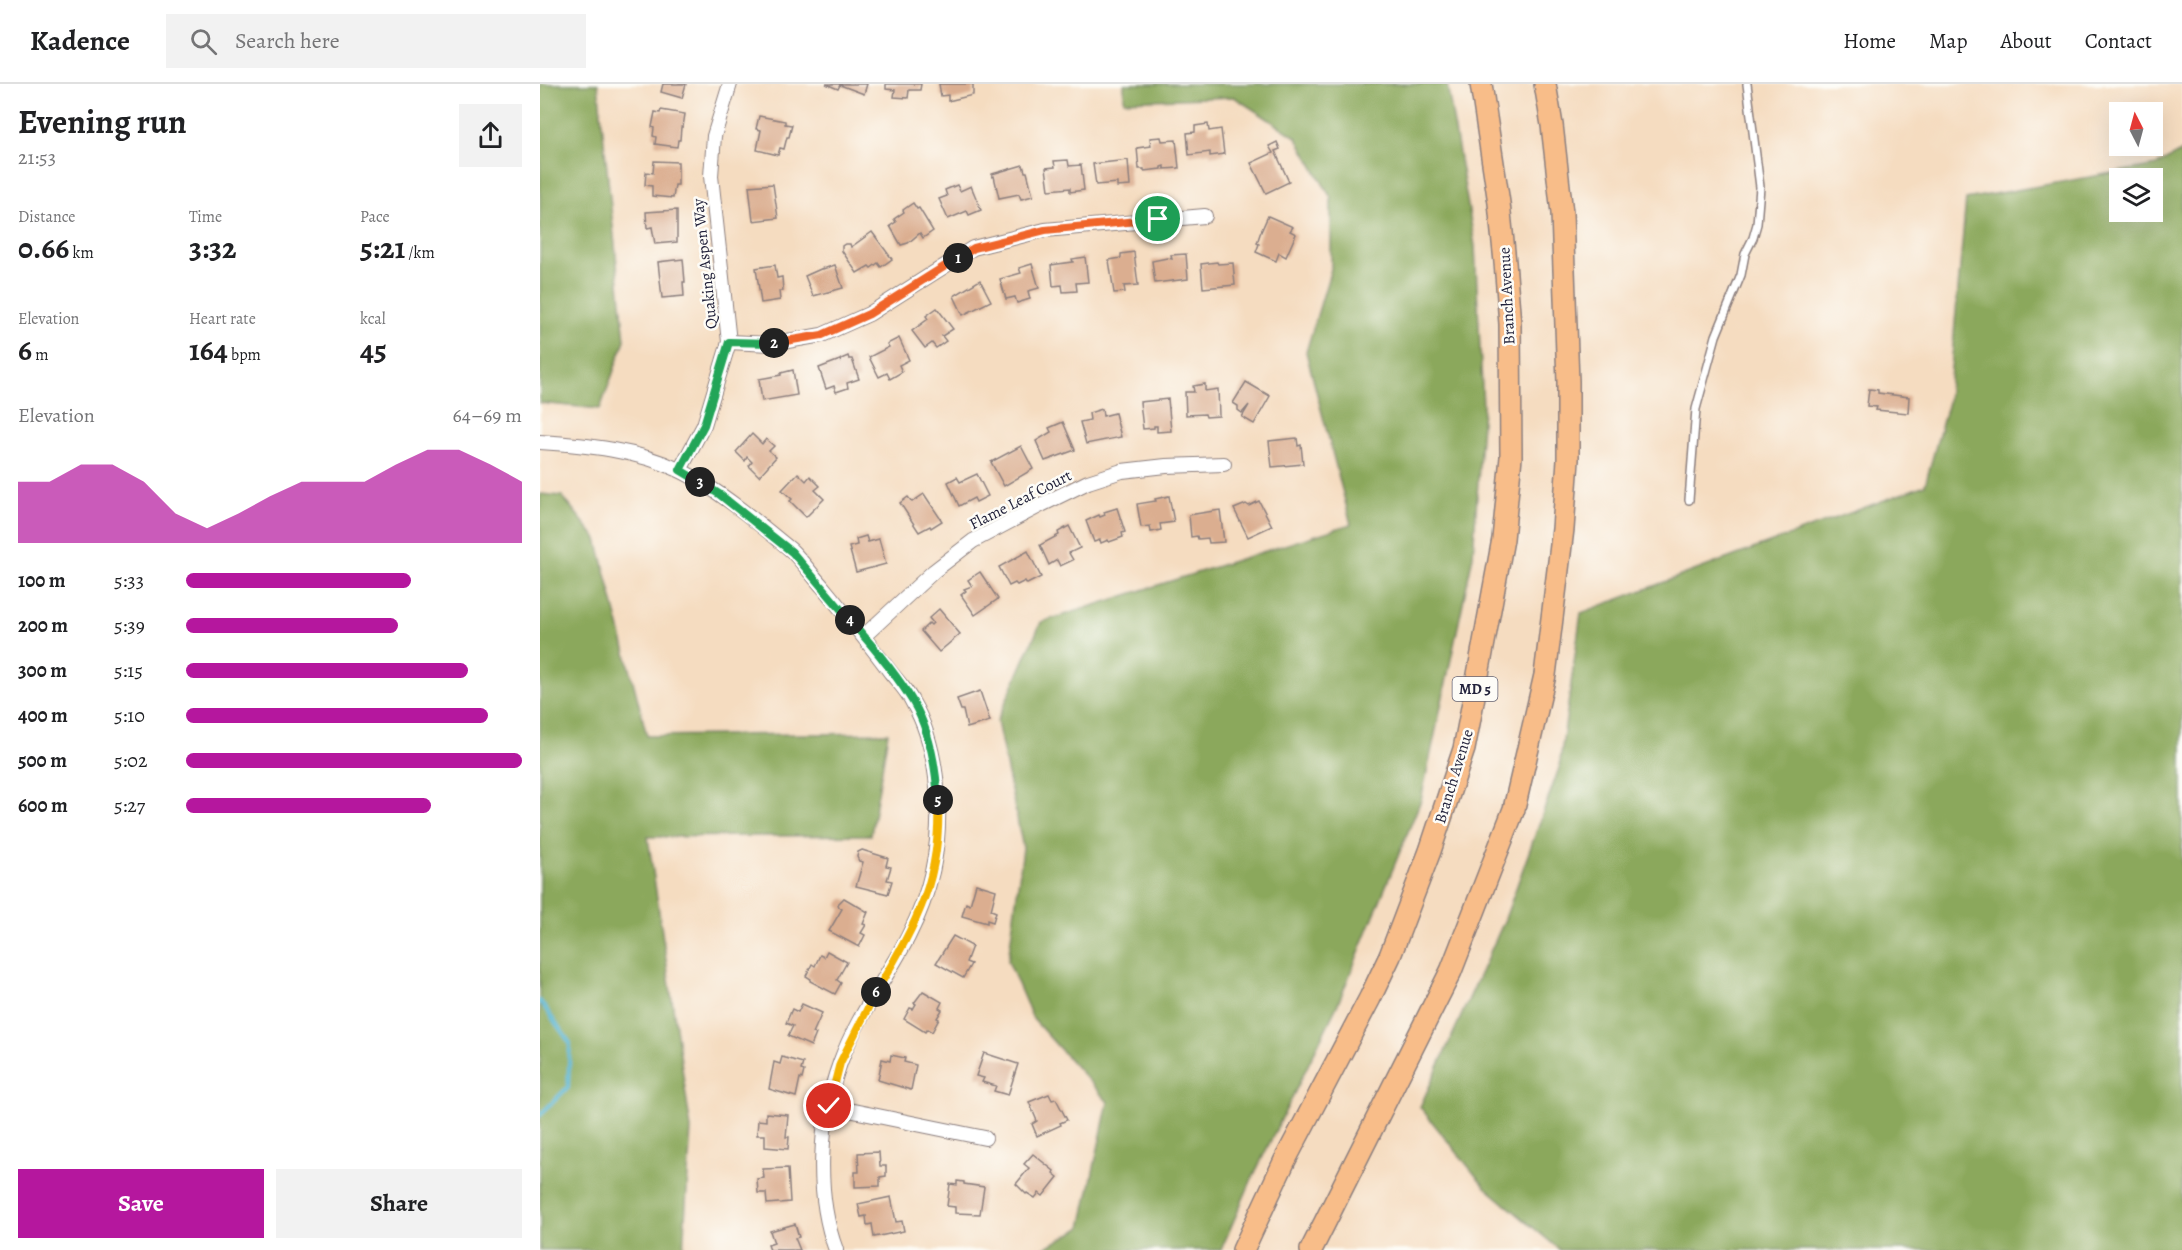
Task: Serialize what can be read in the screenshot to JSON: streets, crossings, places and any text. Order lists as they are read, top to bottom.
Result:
{
  "streets": {
    "highway": ["Branch Avenue", "MD 5"],
    "street": ["Quaking Aspen Way", "Flame Leaf Court"]
  },
  "north": "top",
  "page": {
    "header": "Kadence",
    "search": "Search here",
    "nav": [
      "Home",
      "Map",
      "About",
      "Contact"
    ],
    "heading": ["Evening run", "21:53"],
    "stats": [
      ["Distance", "0.66 km"],
      ["Time", "3:32"],
      ["Pace", "5:21 /km"],
      ["Elevation", "6 m"],
      ["Heart rate", "164 bpm"],
      ["kcal", "45"]
    ],
    "pins": [
      "1",
      "2",
      "3",
      "4",
      "5",
      "6"
    ],
    "chart": ["Elevation", "64–69 m"],
    "list": [
      {
        "name": "100 m",
        "note": "5:33"
      },
      {
        "name": "200 m",
        "note": "5:39"
      },
      {
        "name": "300 m",
        "note": "5:15"
      },
      {
        "name": "400 m",
        "note": "5:10"
      },
      {
        "name": "500 m",
        "note": "5:02"
      },
      {
        "name": "600 m",
        "note": "5:27"
      }
    ],
    "buttons": ["Save", "Share"]
  }
}
